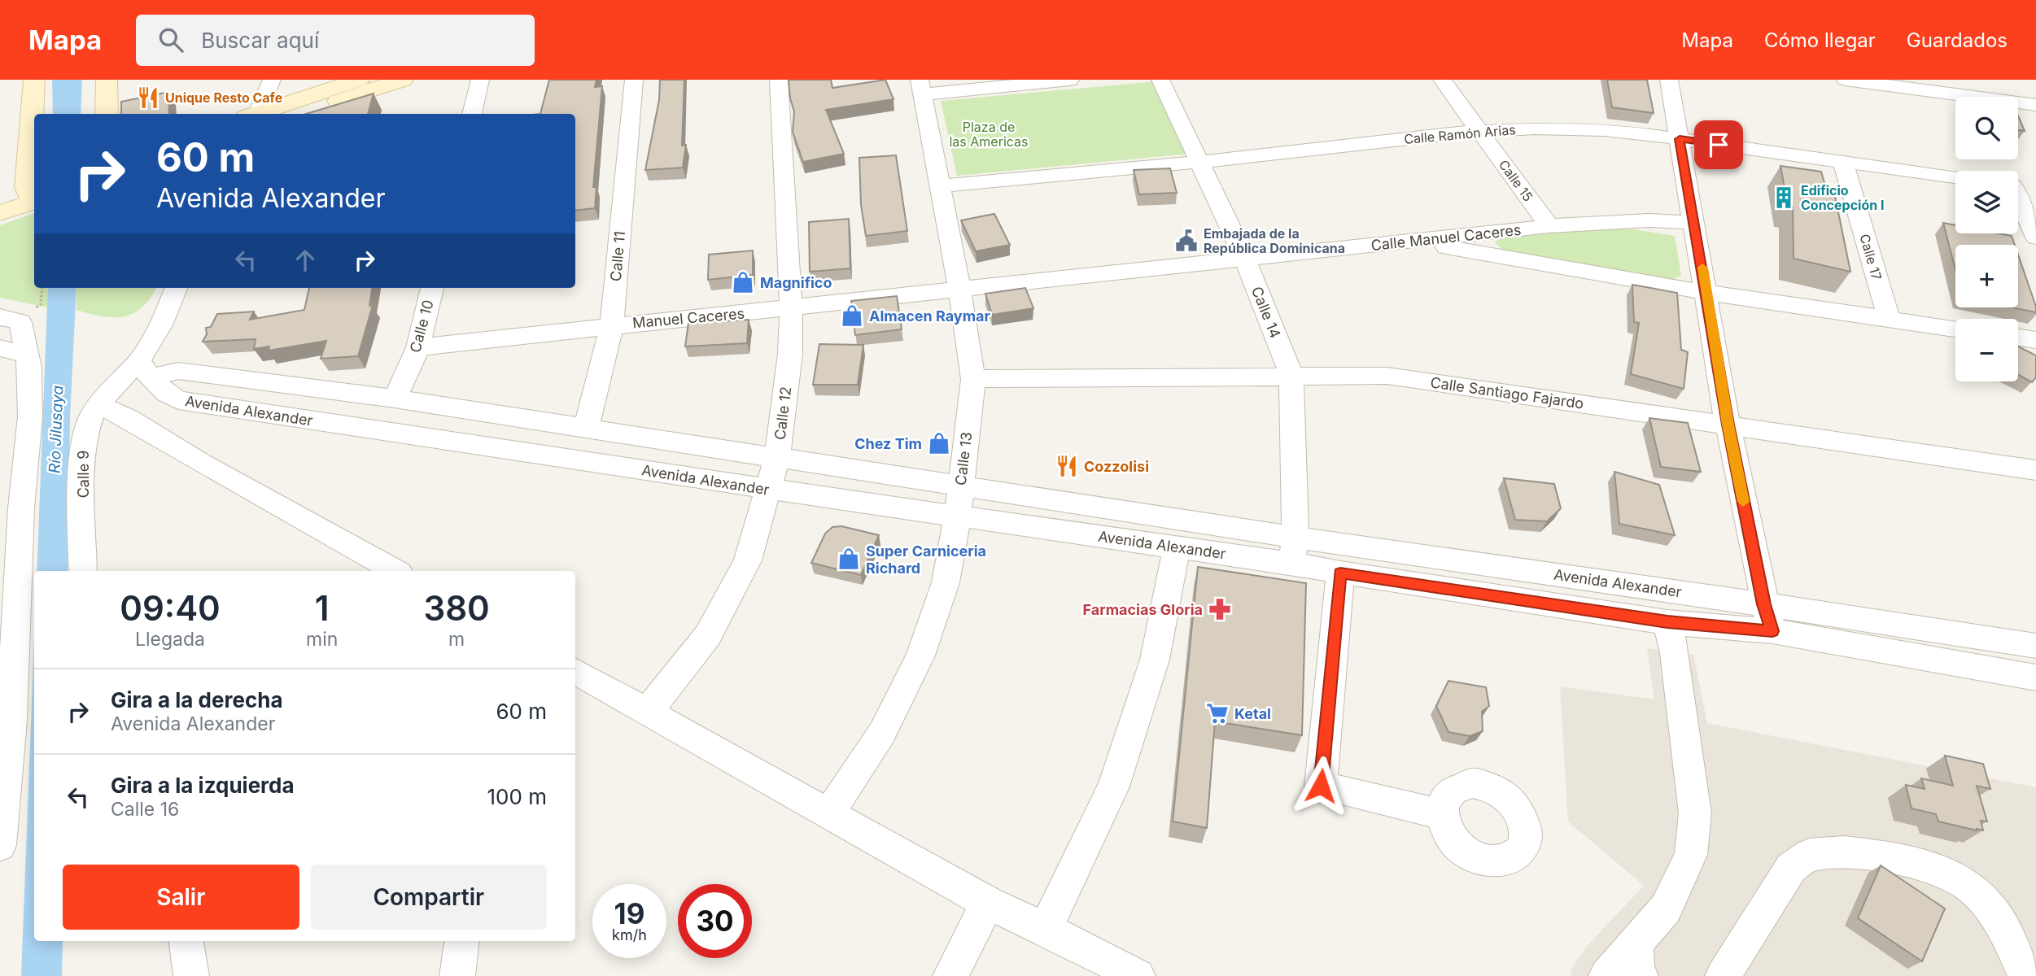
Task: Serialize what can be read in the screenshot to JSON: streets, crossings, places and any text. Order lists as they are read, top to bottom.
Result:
{
  "streets": {
    "street": [
      "Calle Ramón Arias",
      "Calle 15",
      "Calle Manuel Caceres",
      "Calle 11",
      "Calle 17",
      "Calle 14",
      "Manuel Caceres",
      "Calle 10",
      "Calle Santiago Fajardo",
      "Avenida Alexander",
      "Calle 12",
      "Calle 13",
      "Calle 9"
    ]
  },
  "crossings": [
    ["Calle Ramón Arias", "Calle 15"],
    ["Calle Ramón Arias", "Calle 17"],
    ["Calle Ramón Arias", "Calle 14"],
    ["Calle Ramón Arias", "Calle 13"],
    ["Calle 15", "Calle Manuel Caceres"],
    ["Calle Manuel Caceres", "Calle 14"],
    ["Calle Manuel Caceres", "Manuel Caceres"],
    ["Calle Manuel Caceres", "Calle 13"],
    ["Calle 11", "Manuel Caceres"],
    ["Calle 11", "Avenida Alexander"],
    ["Calle 14", "Calle Santiago Fajardo"],
    ["Calle 14", "Avenida Alexander"],
    ["Manuel Caceres", "Calle 10"],
    ["Manuel Caceres", "Calle 12"],
    ["Manuel Caceres", "Calle 13"],
    ["Calle 10", "Avenida Alexander"],
    ["Calle Santiago Fajardo", "Calle 13"],
    ["Avenida Alexander", "Calle 12"],
    ["Avenida Alexander", "Calle 13"],
    ["Avenida Alexander", "Calle 9"]
  ],
  "water": ["Río Jilusaya"],
  "parks": ["Plaza de las Americas"],
  "places": {
    "restaurant": ["Unique Resto Cafe", "Cozzolisi"],
    "building": ["Edificio Concepción I"],
    "public building": ["Embajada de la República Dominicana"],
    "shop": [
      "Magnifico",
      "Almacen Raymar",
      "Chez Tim",
      "Super Carniceria Richard"
    ],
    "pharmacy": ["Farmacias Gloria"],
    "supermarket": ["Ketal"]
  },
  "page": {
    "header": "Mapa",
    "search": "Buscar aquí",
    "nav": ["Mapa", "Cómo llegar", "Guardados"],
    "map_buttons": ["+", "−"],
    "turn": ["60 m", "Avenida Alexander"],
    "eta": [
      "09:40",
      "Llegada",
      "1",
      "min",
      "380",
      "m"
    ],
    "list": [
      {
        "name": "Gira a la derecha",
        "note": "Avenida Alexander",
        "value": "60 m"
      },
      {
        "name": "Gira a la izquierda",
        "note": "Calle 16",
        "value": "100 m"
      }
    ],
    "buttons": ["Salir", "Compartir"],
    "speed": "19 km/h",
    "limit": "30"
  }
}
